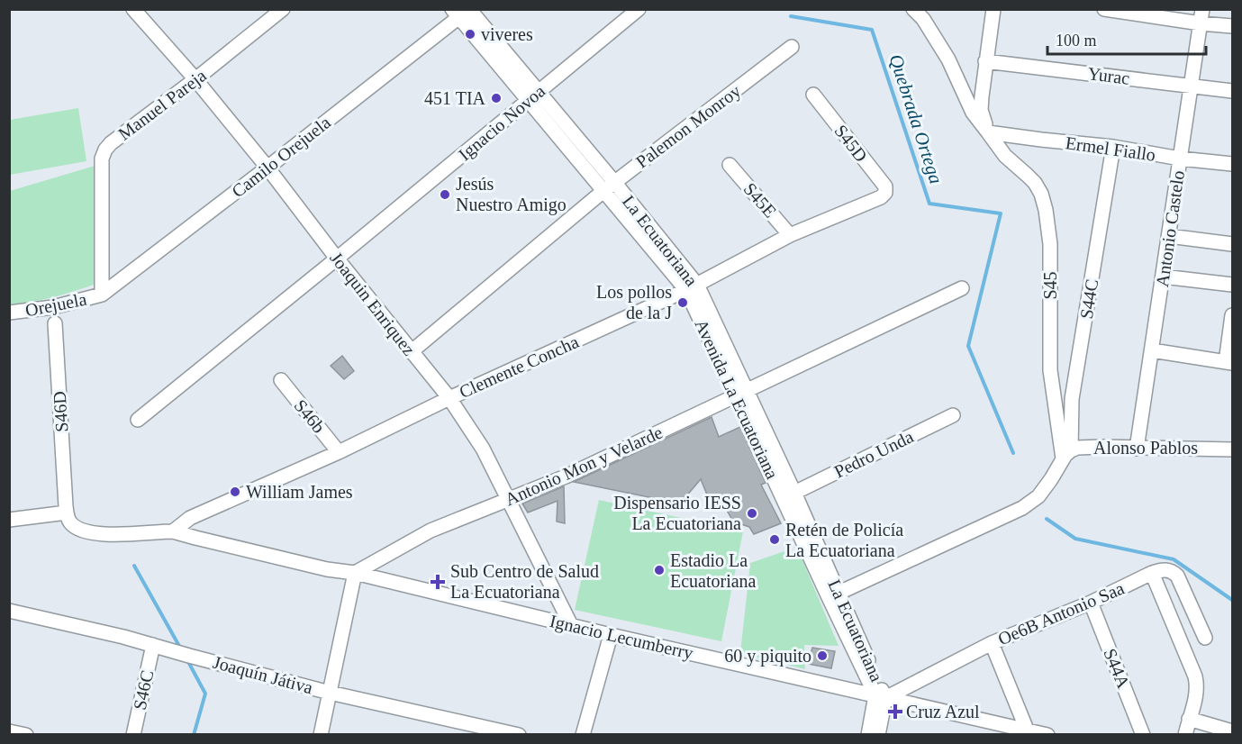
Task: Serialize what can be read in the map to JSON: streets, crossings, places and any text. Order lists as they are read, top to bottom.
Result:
{
  "streets": {
    "street": [
      "Yurac",
      "Manuel Pareja",
      "Ignacio Novoa",
      "Palemon Monroy",
      "S45D",
      "Ermel Fiallo",
      "Camilo Orejuela",
      "S45E",
      "Antonio Castelo",
      "La Ecuatoriana",
      "S45",
      "S44C",
      "Joaquin Enriquez",
      "Orejuela",
      "Clemente Concha",
      "Avenida La Ecuatoriana",
      "S46D",
      "S46b",
      "Alonso Pablos",
      "Pedro Unda",
      "Antonio Mon y Velarde",
      "Oe6B Antonio Saa",
      "Ignacio Lecumberry",
      "S44A",
      "Joaquín Játiva",
      "S46C"
    ]
  },
  "crossings": [
    ["Yurac", "Antonio Castelo"],
    ["Manuel Pareja", "Camilo Orejuela"],
    ["Manuel Pareja", "Joaquin Enriquez"],
    ["Manuel Pareja", "Orejuela"],
    ["Ignacio Novoa", "Joaquin Enriquez"],
    ["Ignacio Novoa", "Avenida La Ecuatoriana"],
    ["Palemon Monroy", "Joaquin Enriquez"],
    ["Palemon Monroy", "Avenida La Ecuatoriana"],
    ["S45D", "Clemente Concha"],
    ["Ermel Fiallo", "Antonio Castelo"],
    ["Ermel Fiallo", "S45"],
    ["Ermel Fiallo", "S44C"],
    ["Camilo Orejuela", "Joaquin Enriquez"],
    ["Camilo Orejuela", "Orejuela"],
    ["S45E", "Clemente Concha"],
    ["Antonio Castelo", "Alonso Pablos"],
    ["La Ecuatoriana", "Avenida La Ecuatoriana"],
    ["La Ecuatoriana", "Pedro Unda"],
    ["La Ecuatoriana", "Antonio Mon y Velarde"],
    ["La Ecuatoriana", "Oe6B Antonio Saa"],
    ["La Ecuatoriana", "Ignacio Lecumberry"],
    ["S45", "S44C"],
    ["S45", "Alonso Pablos"],
    ["S44C", "Alonso Pablos"],
    ["Joaquin Enriquez", "Clemente Concha"],
    ["Joaquin Enriquez", "Antonio Mon y Velarde"],
    ["Joaquin Enriquez", "Ignacio Lecumberry"],
    ["Clemente Concha", "Avenida La Ecuatoriana"],
    ["Clemente Concha", "S46b"],
    ["Clemente Concha", "Ignacio Lecumberry"],
    ["Avenida La Ecuatoriana", "Antonio Mon y Velarde"],
    ["Antonio Mon y Velarde", "Ignacio Lecumberry"],
    ["Oe6B Antonio Saa", "Ignacio Lecumberry"],
    ["Oe6B Antonio Saa", "S44A"],
    ["Joaquín Játiva", "S46C"]
  ],
  "water": ["Quebrada Ortega"],
  "places": {
    "other": [
      "viveres",
      "451 TIA",
      "Jesús Nuestro Amigo",
      "Los pollos de la J",
      "William James",
      "Dispensario IESS La Ecuatoriana",
      "Retén de Policía La Ecuatoriana",
      "Estadio La Ecuatoriana",
      "60 y piquito"
    ],
    "health": ["Sub Centro de Salud La Ecuatoriana", "Cruz Azul"]
  },
  "scale_bar": "100 m"
}
